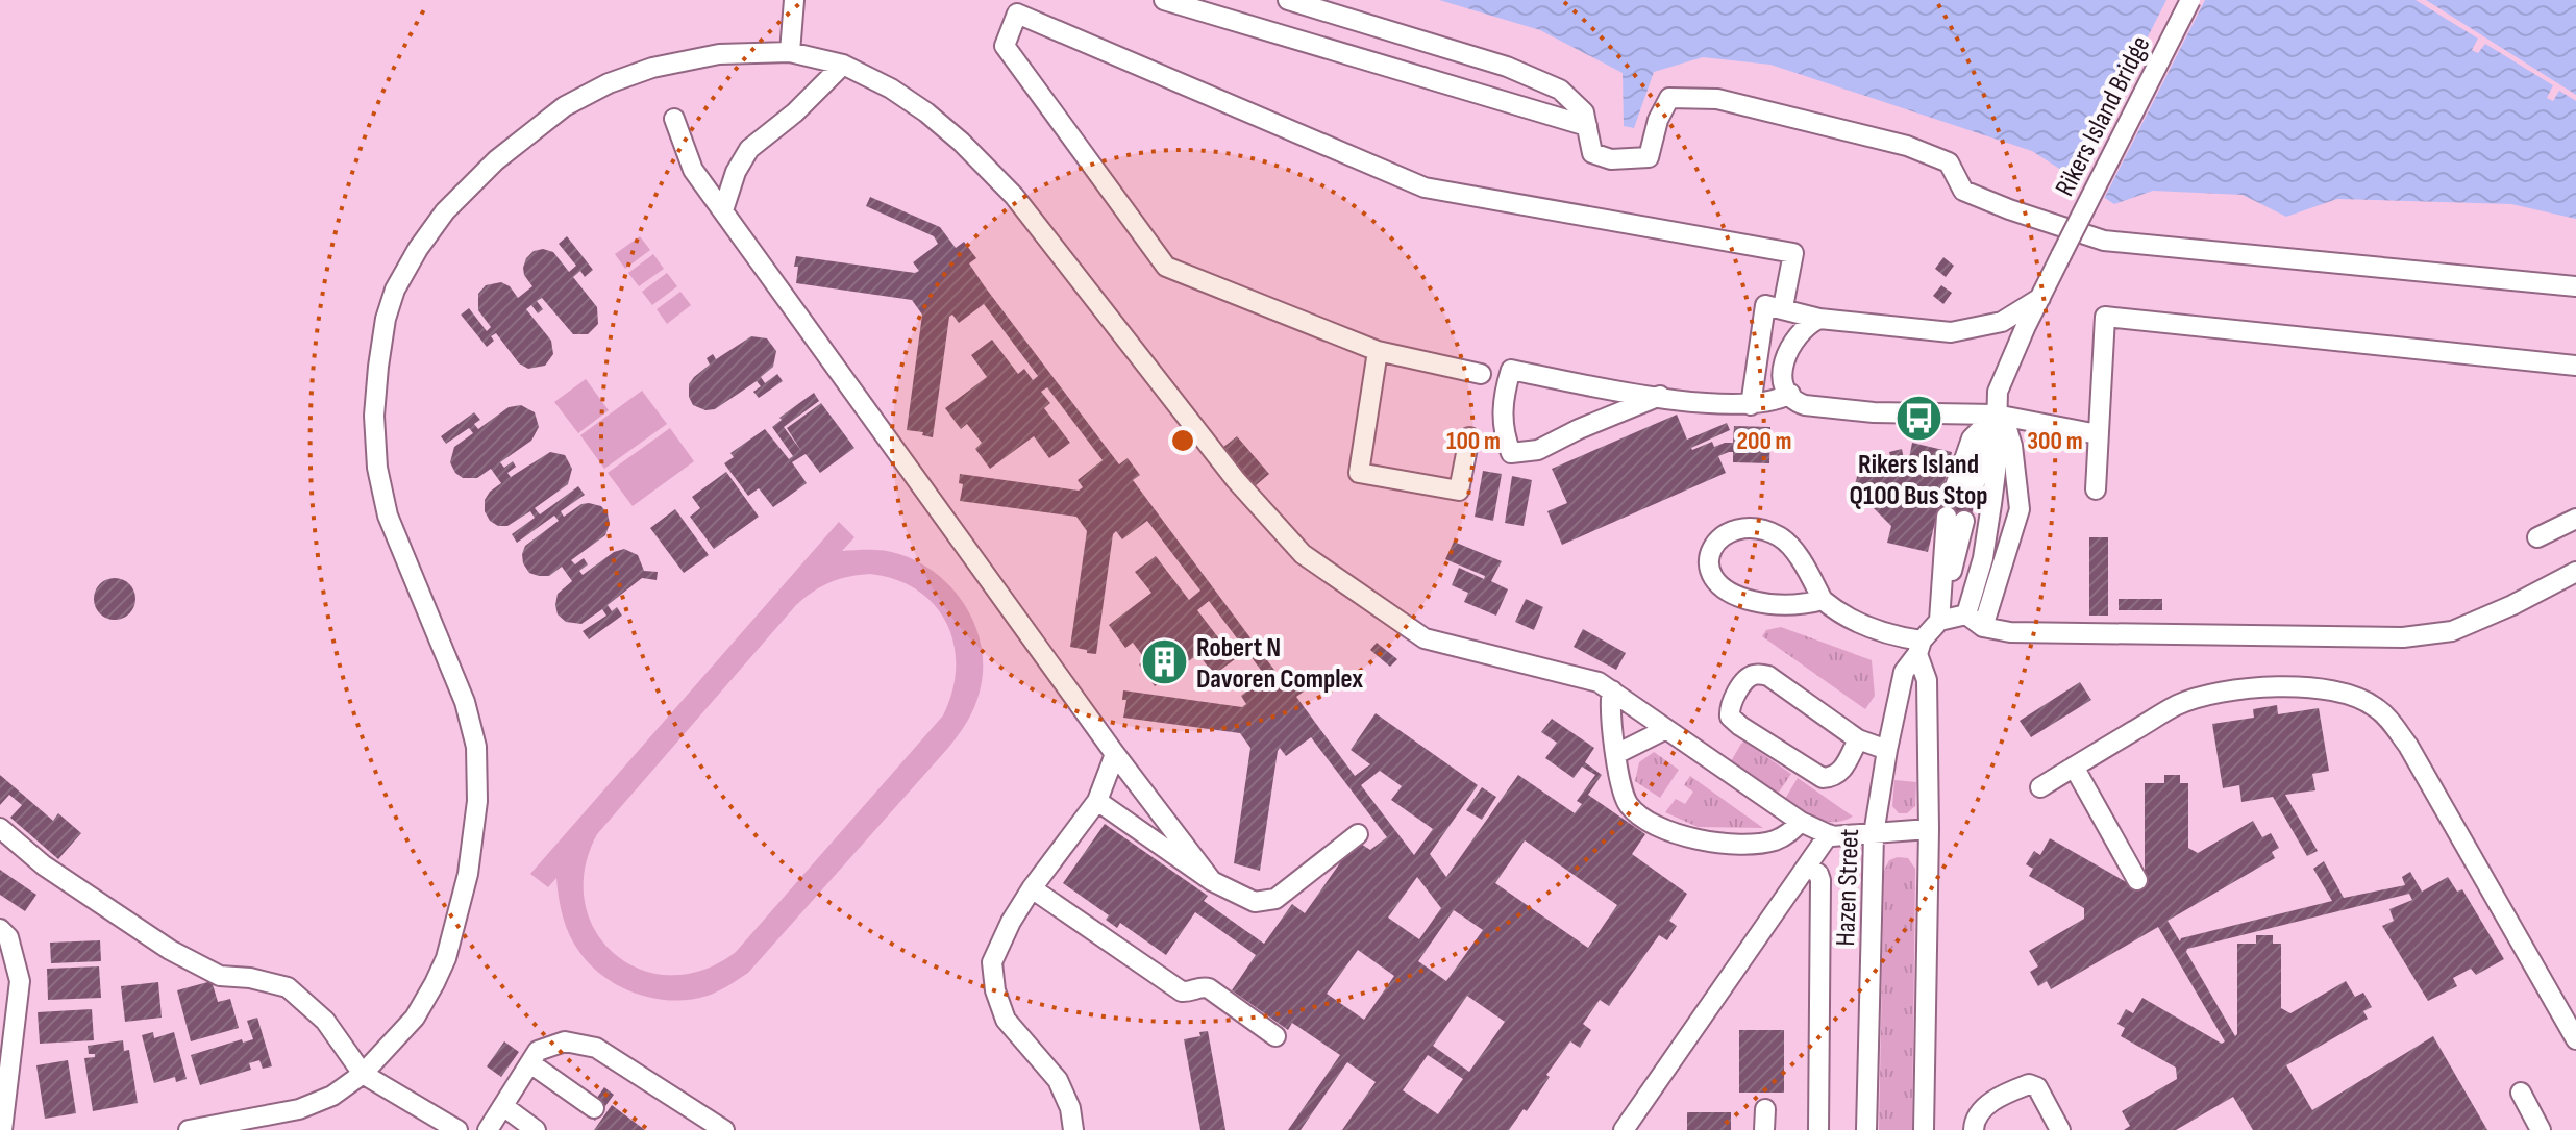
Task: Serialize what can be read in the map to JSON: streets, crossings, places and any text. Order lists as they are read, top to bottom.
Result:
{
  "streets": {
    "street": ["Rikers Island Bridge", "Hazen Street"]
  },
  "places": {
    "bus stop": ["Rikers Island Q100 Bus Stop"],
    "building": ["Robert N Davoren Complex"]
  },
  "rings": ["100 m", "200 m", "300 m"]
}
